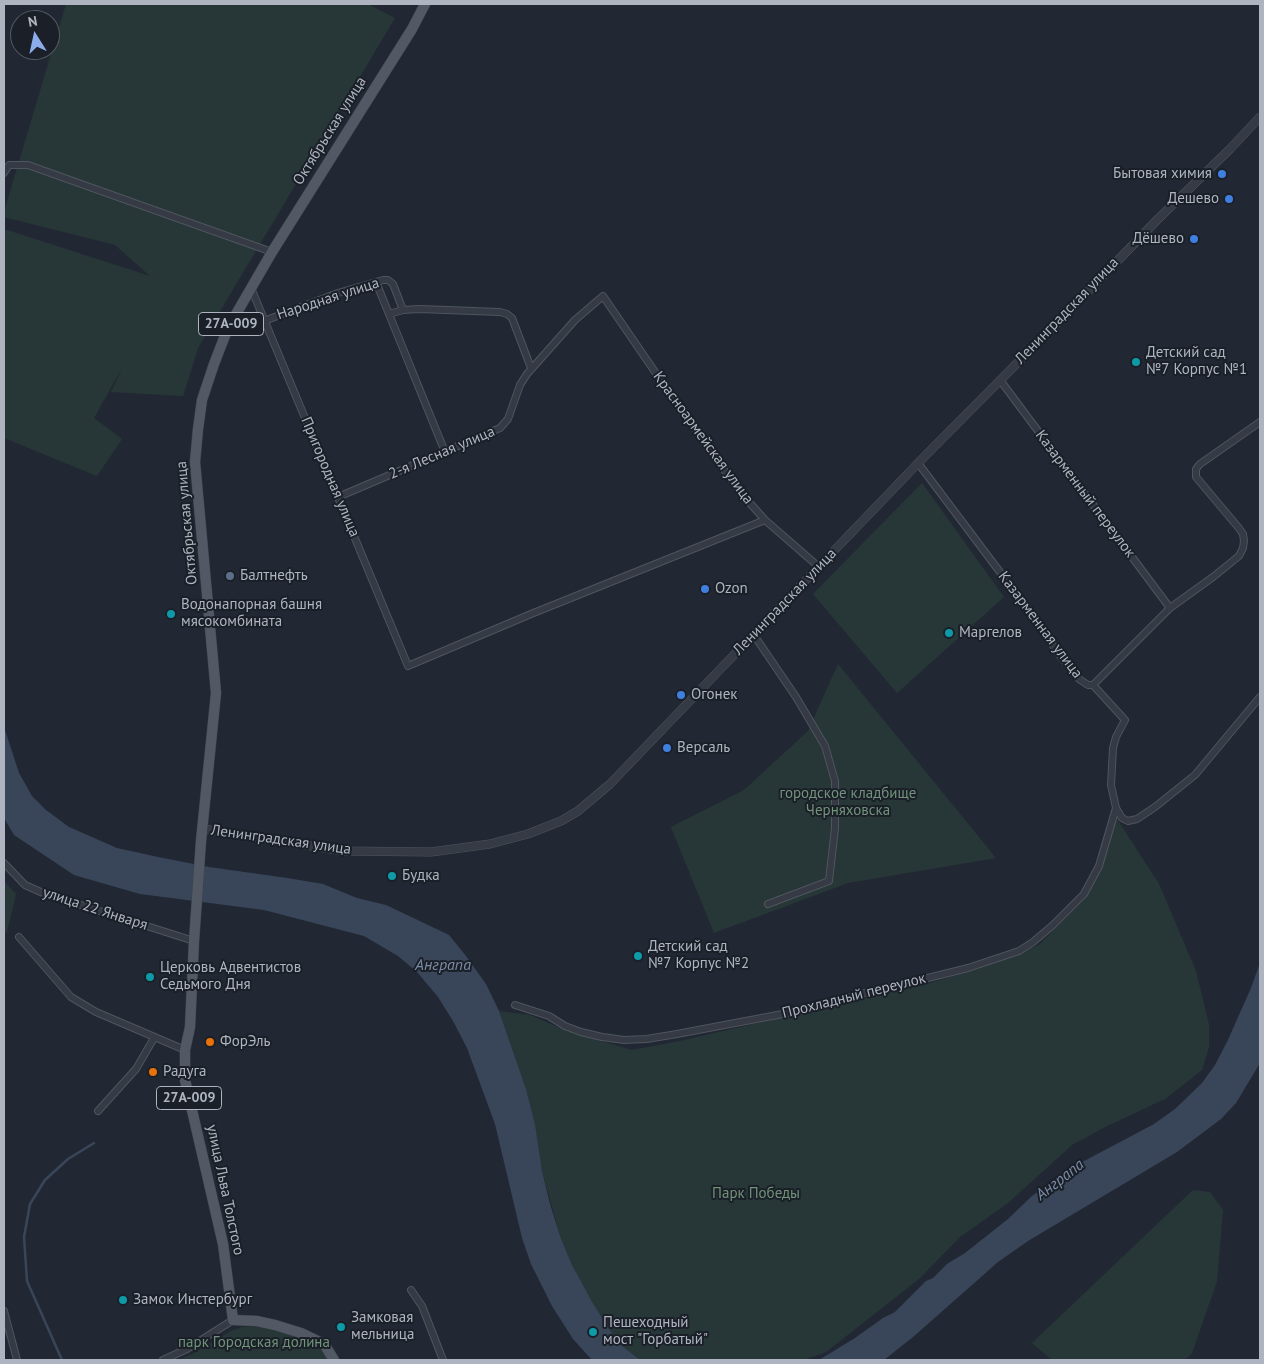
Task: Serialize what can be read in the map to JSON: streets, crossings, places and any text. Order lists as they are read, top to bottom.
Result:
{
  "streets": {
    "main road": ["Октябрьская улица", "27А-009", "улица Льва Толстого"],
    "street": [
      "Народная улица",
      "Ленинградская улица",
      "Красноармейская улица",
      "2-я Лесная улица",
      "Пригородная улица",
      "Казарменный переулок",
      "Казарменная улица",
      "улица 22 Января",
      "Прохладный переулок"
    ]
  },
  "crossings": [
    ["Октябрьская улица", "Ленинградская улица"],
    ["Октябрьская улица", "Пригородная улица"],
    ["Октябрьская улица", "улица Льва Толстого"],
    ["Народная улица", "Пригородная улица"],
    ["Ленинградская улица", "Красноармейская улица"],
    ["Ленинградская улица", "Казарменный переулок"],
    ["Ленинградская улица", "Казарменная улица"],
    ["Ленинградская улица", "улица Льва Толстого"],
    ["Красноармейская улица", "2-я Лесная улица"],
    ["Красноармейская улица", "Пригородная улица"],
    ["2-я Лесная улица", "Пригородная улица"],
    ["Казарменный переулок", "Казарменная улица"],
    ["улица 22 Января", "улица Льва Толстого"]
  ],
  "water": ["Анграпа"],
  "parks": ["городское кладбище Черняховска", "Парк Победы", "парк Городская долина"],
  "places": [
    "Бытовая химия",
    "Дешево",
    "Дёшево",
    "Детский сад №7 Корпус №1",
    "Балтнефть",
    "Ozon",
    "Водонапорная башня мясокомбината",
    "Маргелов",
    "Огонек",
    "Версаль",
    "Будка",
    "Детский сад №7 Корпус №2",
    "Церковь Адвентистов Седьмого Дня",
    "ФорЭль",
    "Радуга",
    "Замок Инстербург",
    "Замковая мельница",
    "Пешеходный мост \"Горбатый\""
  ],
  "north": "top"
}
